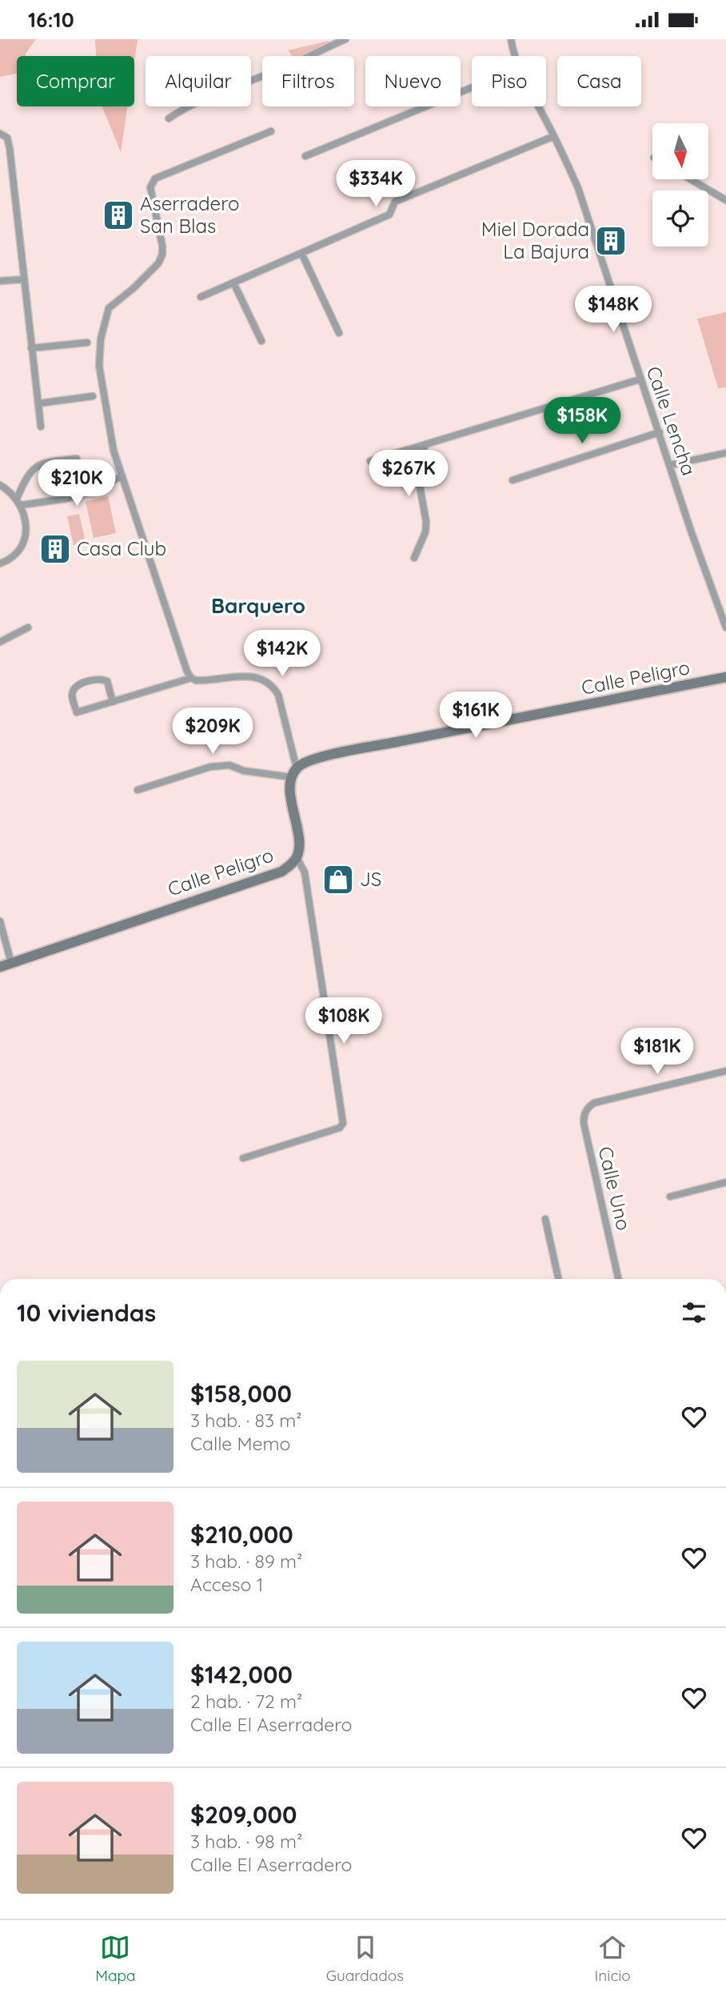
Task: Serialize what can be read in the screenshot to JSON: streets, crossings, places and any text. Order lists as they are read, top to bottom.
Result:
{
  "streets": {
    "main road": ["Calle Peligro"],
    "street": ["Calle Lencha", "Calle Uno"]
  },
  "districts": ["Barquero"],
  "places": {
    "building": ["Aserradero San Blas", "Miel Dorada La Bajura", "Casa Club"],
    "shop": ["JS"]
  },
  "north": "bottom",
  "page": {
    "status": "16:10",
    "chip": [
      "Comprar",
      "Alquilar",
      "Filtros",
      "Nuevo",
      "Piso",
      "Casa"
    ],
    "price": [
      "$334K",
      "$148K",
      "$158K",
      "$267K",
      "$210K",
      "$142K",
      "$161K",
      "$209K",
      "$108K",
      "$181K"
    ],
    "heading": "10 viviendas",
    "list": [
      {
        "name": "$158,000",
        "note": "3 hab. · 83 m² · Calle Memo"
      },
      {
        "name": "$210,000",
        "note": "3 hab. · 89 m² · Acceso 1"
      },
      {
        "name": "$142,000",
        "note": "2 hab. · 72 m² · Calle El Aserradero"
      },
      {
        "name": "$209,000",
        "note": "3 hab. · 98 m² · Calle El Aserradero"
      }
    ],
    "tabs": ["Mapa", "Guardados", "Inicio"]
  }
}
